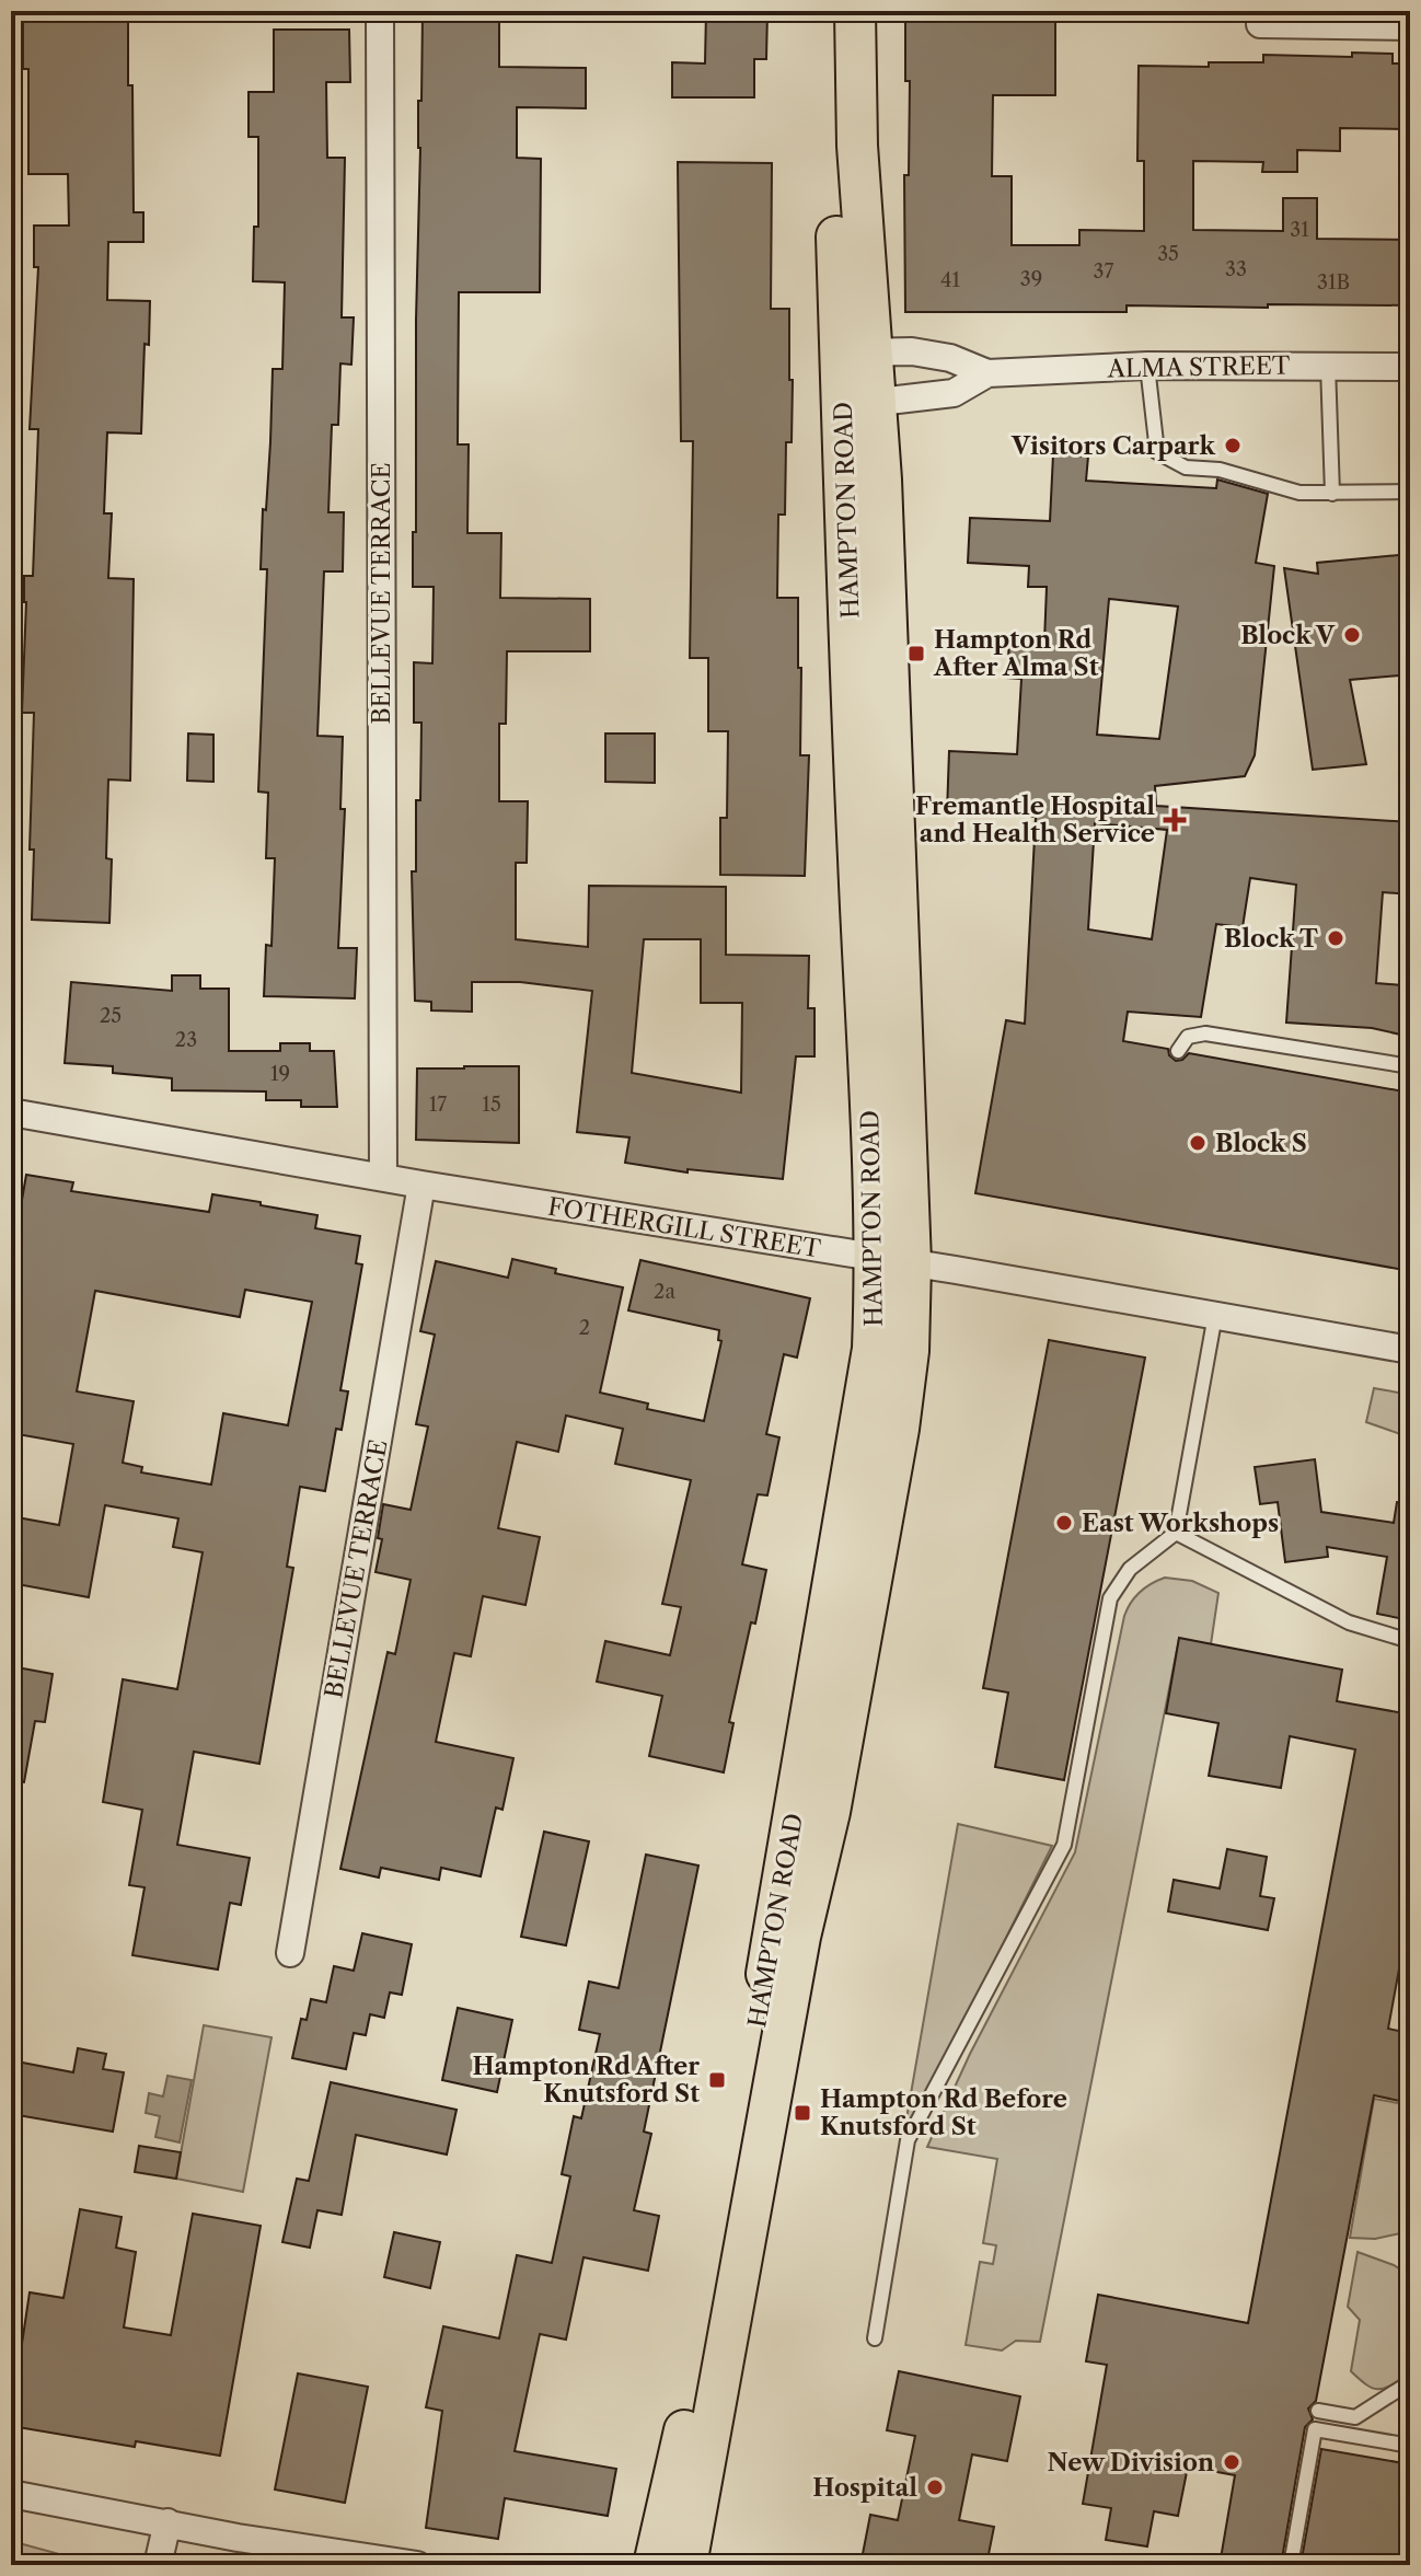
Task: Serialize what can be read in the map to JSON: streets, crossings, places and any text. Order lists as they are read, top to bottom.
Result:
{
  "streets": {
    "main road": ["HAMPTON ROAD"],
    "street": ["ALMA STREET", "BELLEVUE TERRACE", "FOTHERGILL STREET"]
  },
  "crossings": [
    ["ALMA STREET", "HAMPTON ROAD"],
    ["HAMPTON ROAD", "FOTHERGILL STREET"],
    ["BELLEVUE TERRACE", "FOTHERGILL STREET"]
  ],
  "places": {
    "other": [
      "Visitors Carpark",
      "Block V",
      "Block T",
      "Block S",
      "East Workshops",
      "New Division",
      "Hospital"
    ],
    "transit": ["Hampton Rd After Alma St", "Hampton Rd After Knutsford St", "Hampton Rd Before Knutsford St"],
    "health": ["Fremantle Hospital and Health Service"]
  },
  "house_numbers": [
    "31",
    "35",
    "33",
    "37",
    "39",
    "41",
    "31B",
    "25",
    "23",
    "19",
    "17",
    "15",
    "2a",
    "2"
  ]
}
